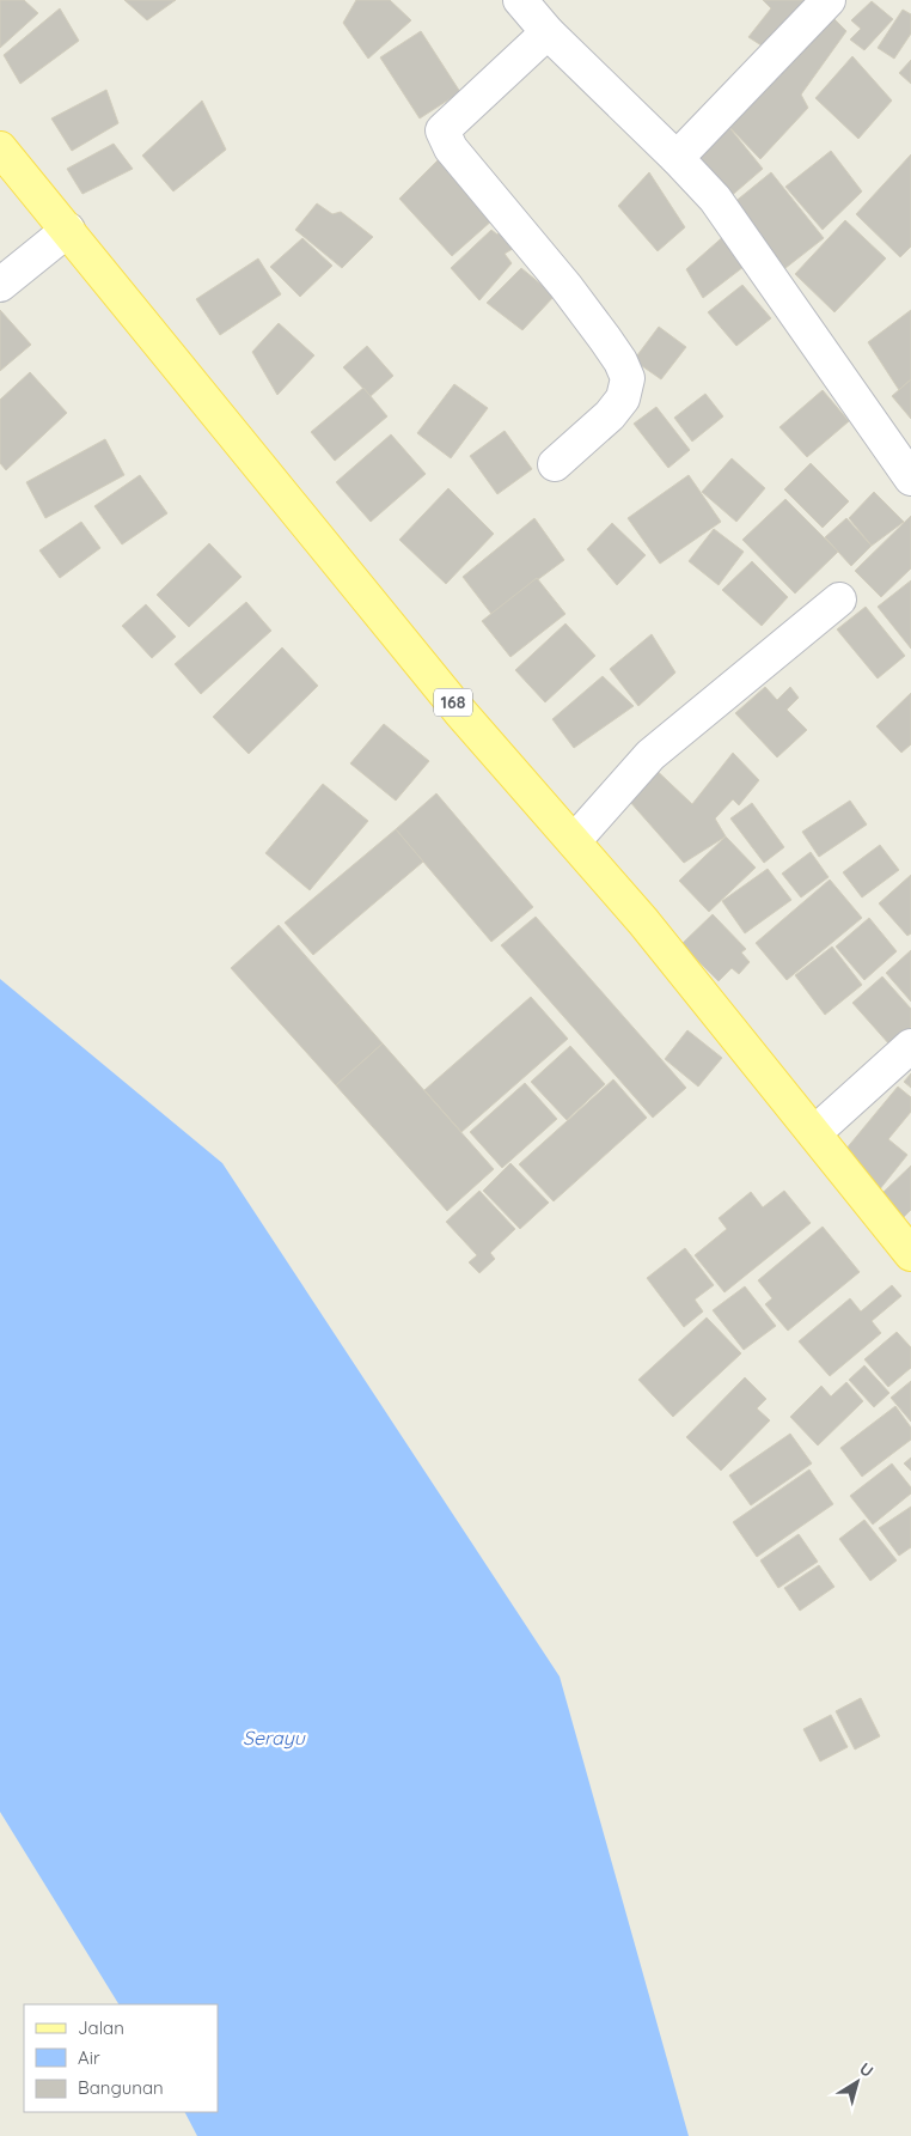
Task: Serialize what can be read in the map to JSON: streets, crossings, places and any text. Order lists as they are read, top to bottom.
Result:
{
  "streets": {
    "main road": ["168"]
  },
  "water": ["Serayu"],
  "legend": ["Jalan", "Air", "Bangunan"],
  "north": "top right"
}
